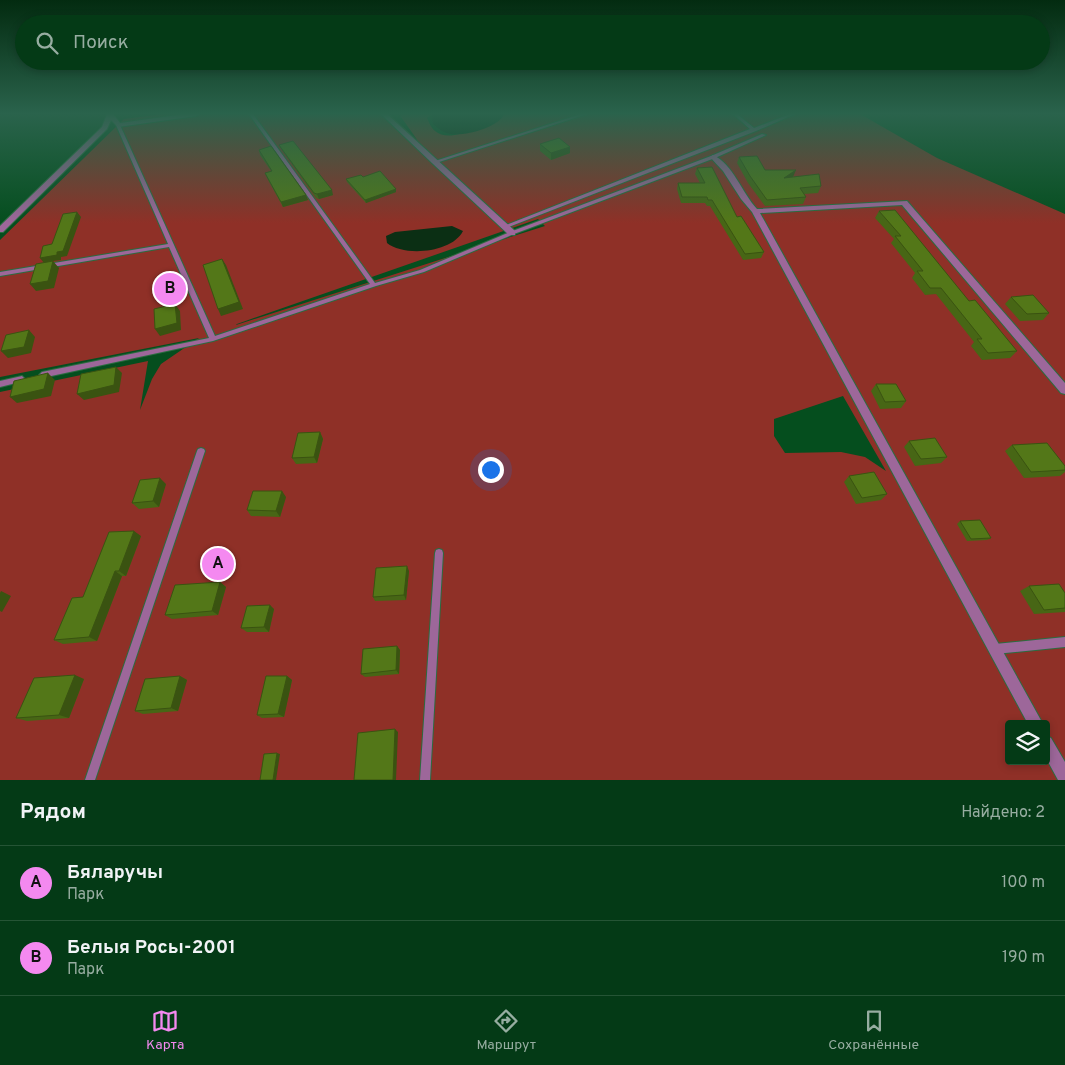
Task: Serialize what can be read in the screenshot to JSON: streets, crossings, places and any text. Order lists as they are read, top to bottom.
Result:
{
  "page": {
    "search": "Поиск",
    "pins": ["B", "A"],
    "heading": ["Рядом", "Найдено: 2"],
    "list": [
      {
        "mark": "A",
        "name": "Бяларучы",
        "note": "Парк",
        "value": "100 m"
      },
      {
        "mark": "B",
        "name": "Белыя Росы-2001",
        "note": "Парк",
        "value": "190 m"
      }
    ],
    "nav": ["Карта", "Маршрут", "Сохранённые"]
  }
}
